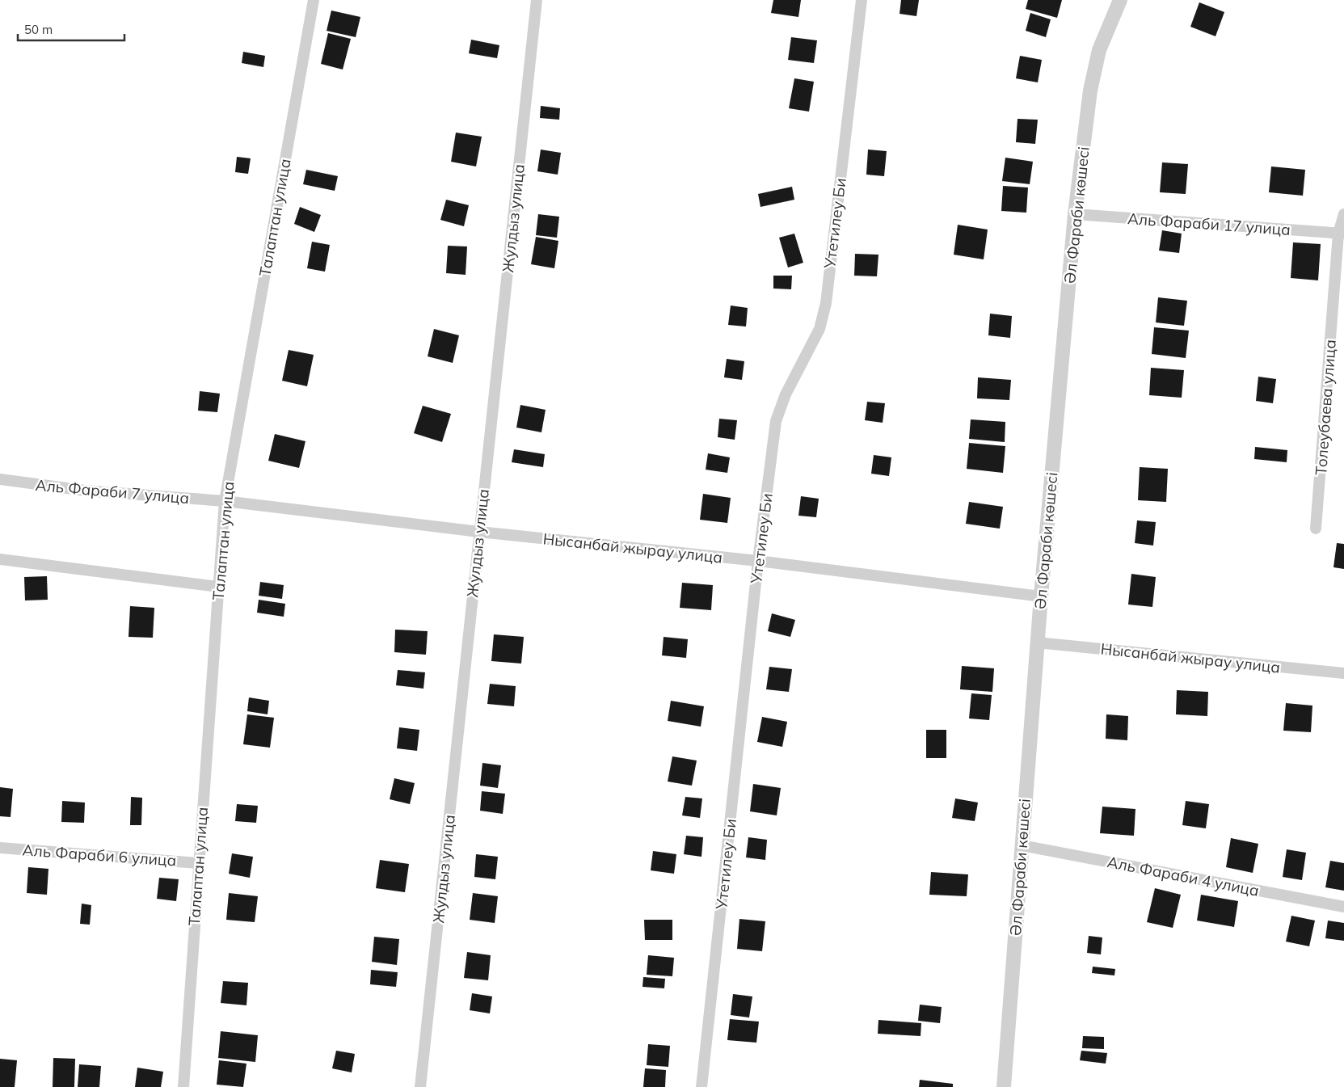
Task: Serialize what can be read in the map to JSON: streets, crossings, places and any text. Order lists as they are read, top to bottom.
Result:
{
  "streets": {
    "street": [
      "Әл Фараби көшесі",
      "Талаптан улица",
      "Жулдыз улица",
      "Утетилеу Би",
      "Аль Фараби 17 улица",
      "Толеубаева улица",
      "Аль Фараби 7 улица",
      "Нысанбай жырау улица",
      "Аль Фараби 6 улица",
      "Аль Фараби 4 улица"
    ]
  },
  "crossings": [
    ["Әл Фараби көшесі", "Аль Фараби 17 улица"],
    ["Әл Фараби көшесі", "Нысанбай жырау улица"],
    ["Әл Фараби көшесі", "Аль Фараби 4 улица"],
    ["Талаптан улица", "Аль Фараби 7 улица"],
    ["Талаптан улица", "Нысанбай жырау улица"],
    ["Талаптан улица", "Аль Фараби 6 улица"],
    ["Жулдыз улица", "Нысанбай жырау улица"],
    ["Утетилеу Би", "Нысанбай жырау улица"],
    ["Аль Фараби 17 улица", "Толеубаева улица"],
    ["Аль Фараби 7 улица", "Нысанбай жырау улица"]
  ],
  "scale_bar": "50 m"
}
